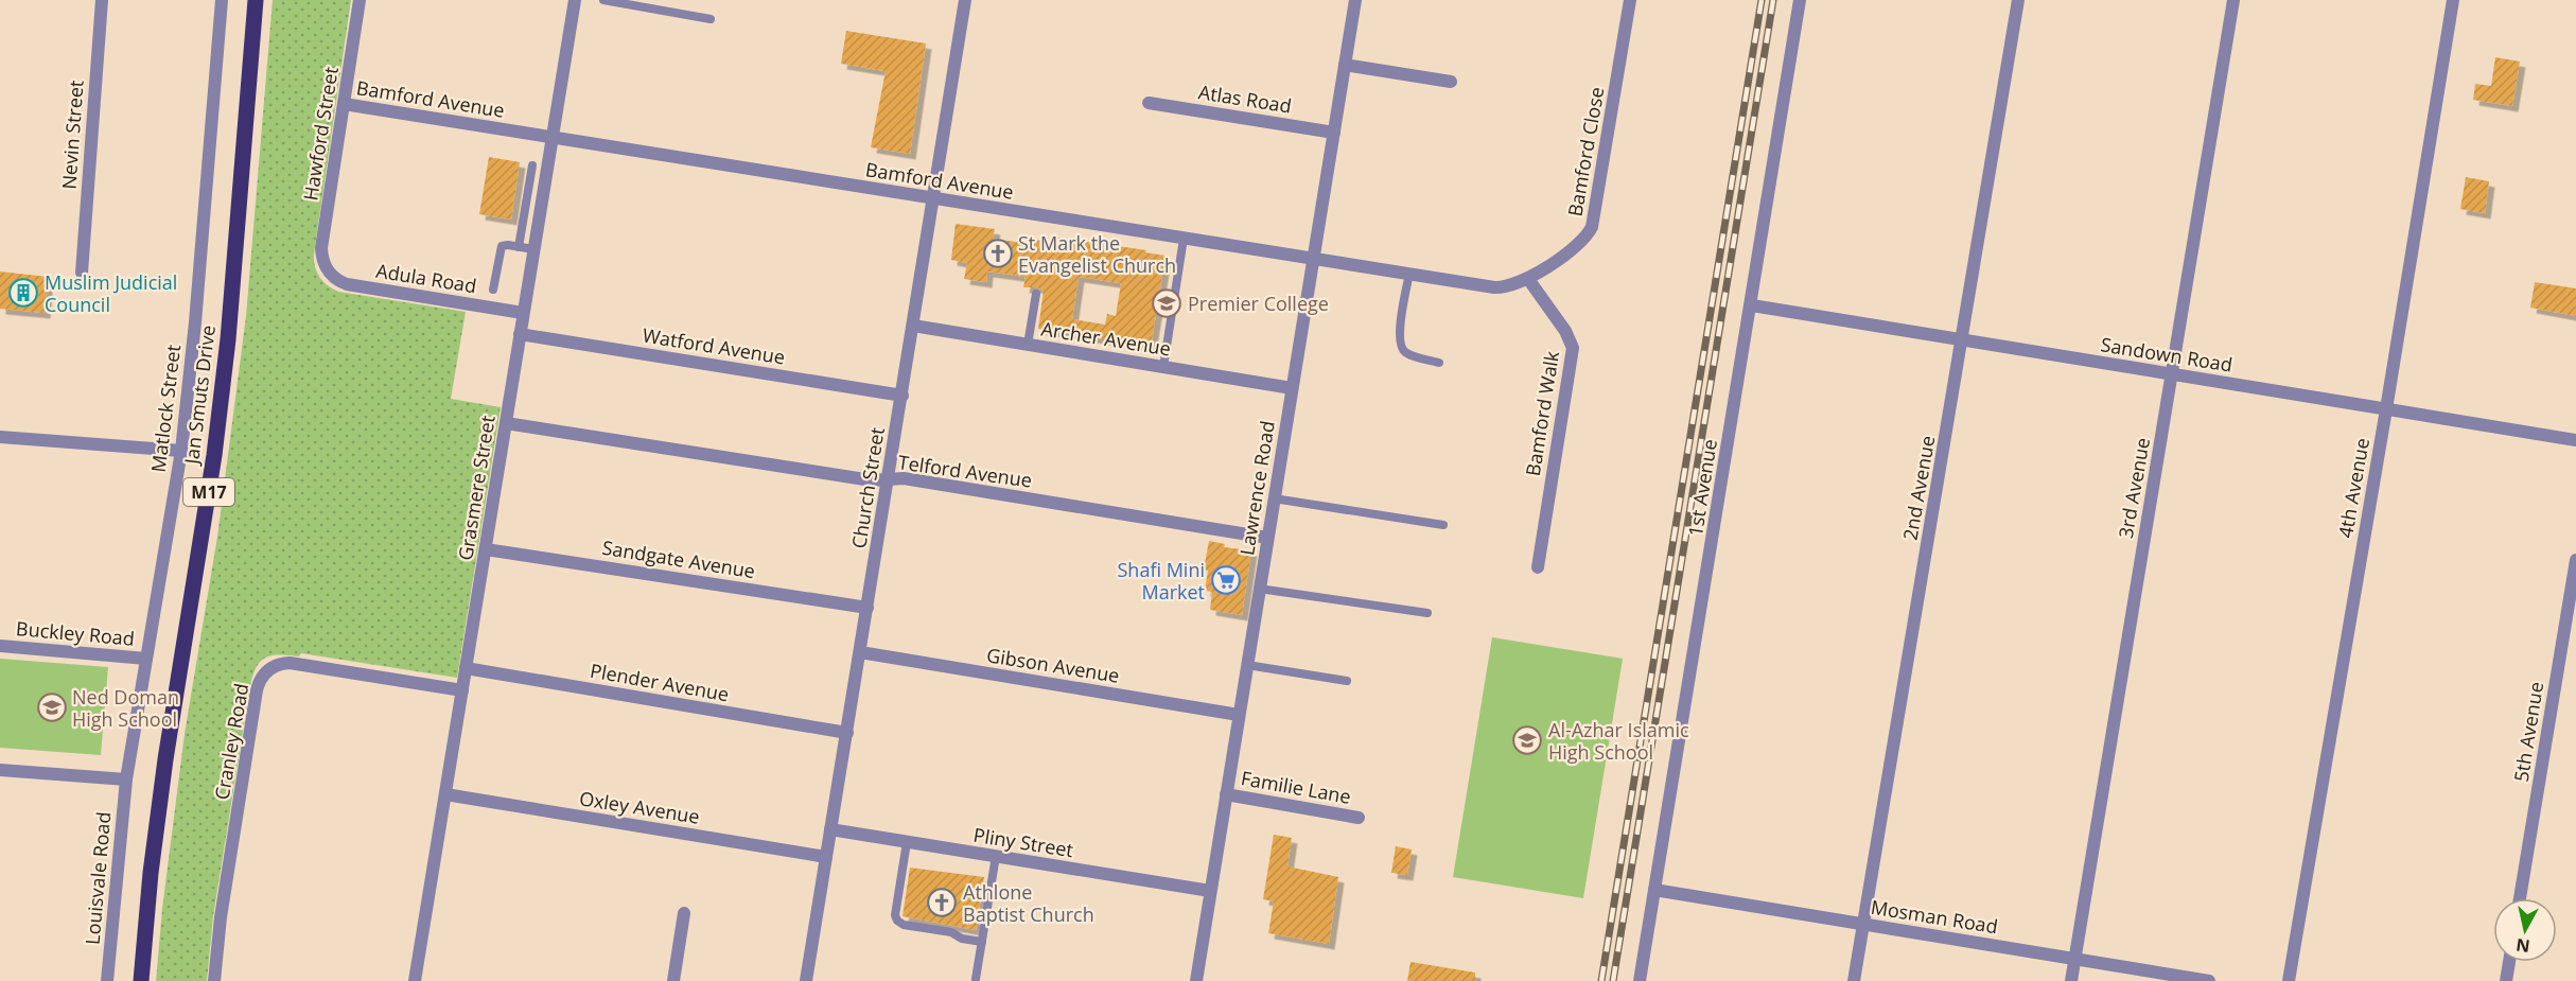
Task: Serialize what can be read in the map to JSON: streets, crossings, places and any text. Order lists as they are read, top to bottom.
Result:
{
  "streets": {
    "main road": ["Jan Smuts Drive", "M17"],
    "street": [
      "Bamford Avenue",
      "Atlas Road",
      "Hawford Street",
      "Nevin Street",
      "Bamford Close",
      "Adula Road",
      "Archer Avenue",
      "Watford Avenue",
      "Sandown Road",
      "Matlock Street",
      "Bamford Walk",
      "Telford Avenue",
      "Grasmere Street",
      "Church Street",
      "Lawrence Road",
      "1st Avenue",
      "2nd Avenue",
      "3rd Avenue",
      "4th Avenue",
      "Sandgate Avenue",
      "Buckley Road",
      "Gibson Avenue",
      "Plender Avenue",
      "5th Avenue",
      "Cranley Road",
      "Familie Lane",
      "Oxley Avenue",
      "Pliny Street",
      "Louisvale Road",
      "Mosman Road"
    ]
  },
  "crossings": [
    ["Bamford Avenue", "Hawford Street"],
    ["Bamford Avenue", "Bamford Close"],
    ["Bamford Avenue", "Bamford Walk"],
    ["Bamford Avenue", "Grasmere Street"],
    ["Bamford Avenue", "Church Street"],
    ["Bamford Avenue", "Lawrence Road"],
    ["Atlas Road", "Lawrence Road"],
    ["Hawford Street", "Adula Road"],
    ["Bamford Close", "Bamford Walk"],
    ["Adula Road", "Grasmere Street"],
    ["Archer Avenue", "Church Street"],
    ["Archer Avenue", "Lawrence Road"],
    ["Watford Avenue", "Grasmere Street"],
    ["Watford Avenue", "Church Street"],
    ["Sandown Road", "1st Avenue"],
    ["Sandown Road", "2nd Avenue"],
    ["Sandown Road", "3rd Avenue"],
    ["Sandown Road", "4th Avenue"],
    ["Matlock Street", "Buckley Road"],
    ["Matlock Street", "Louisvale Road"],
    ["Telford Avenue", "Grasmere Street"],
    ["Telford Avenue", "Church Street"],
    ["Telford Avenue", "Lawrence Road"],
    ["Grasmere Street", "Sandgate Avenue"],
    ["Grasmere Street", "Plender Avenue"],
    ["Grasmere Street", "Cranley Road"],
    ["Grasmere Street", "Oxley Avenue"],
    ["Church Street", "Sandgate Avenue"],
    ["Church Street", "Gibson Avenue"],
    ["Church Street", "Plender Avenue"],
    ["Church Street", "Oxley Avenue"],
    ["Church Street", "Pliny Street"],
    ["Lawrence Road", "Gibson Avenue"],
    ["Lawrence Road", "Familie Lane"],
    ["Lawrence Road", "Pliny Street"],
    ["1st Avenue", "Mosman Road"],
    ["2nd Avenue", "Mosman Road"],
    ["3rd Avenue", "Mosman Road"]
  ],
  "places": {
    "church": ["St Mark the Evangelist Church", "Athlone Baptist Church"],
    "building": ["Muslim Judicial Council"],
    "school or university": ["Premier College", "Ned Doman High School", "Al-Azhar Islamic High School"],
    "supermarket": ["Shafi Mini Market"]
  },
  "north": "bottom"
}
